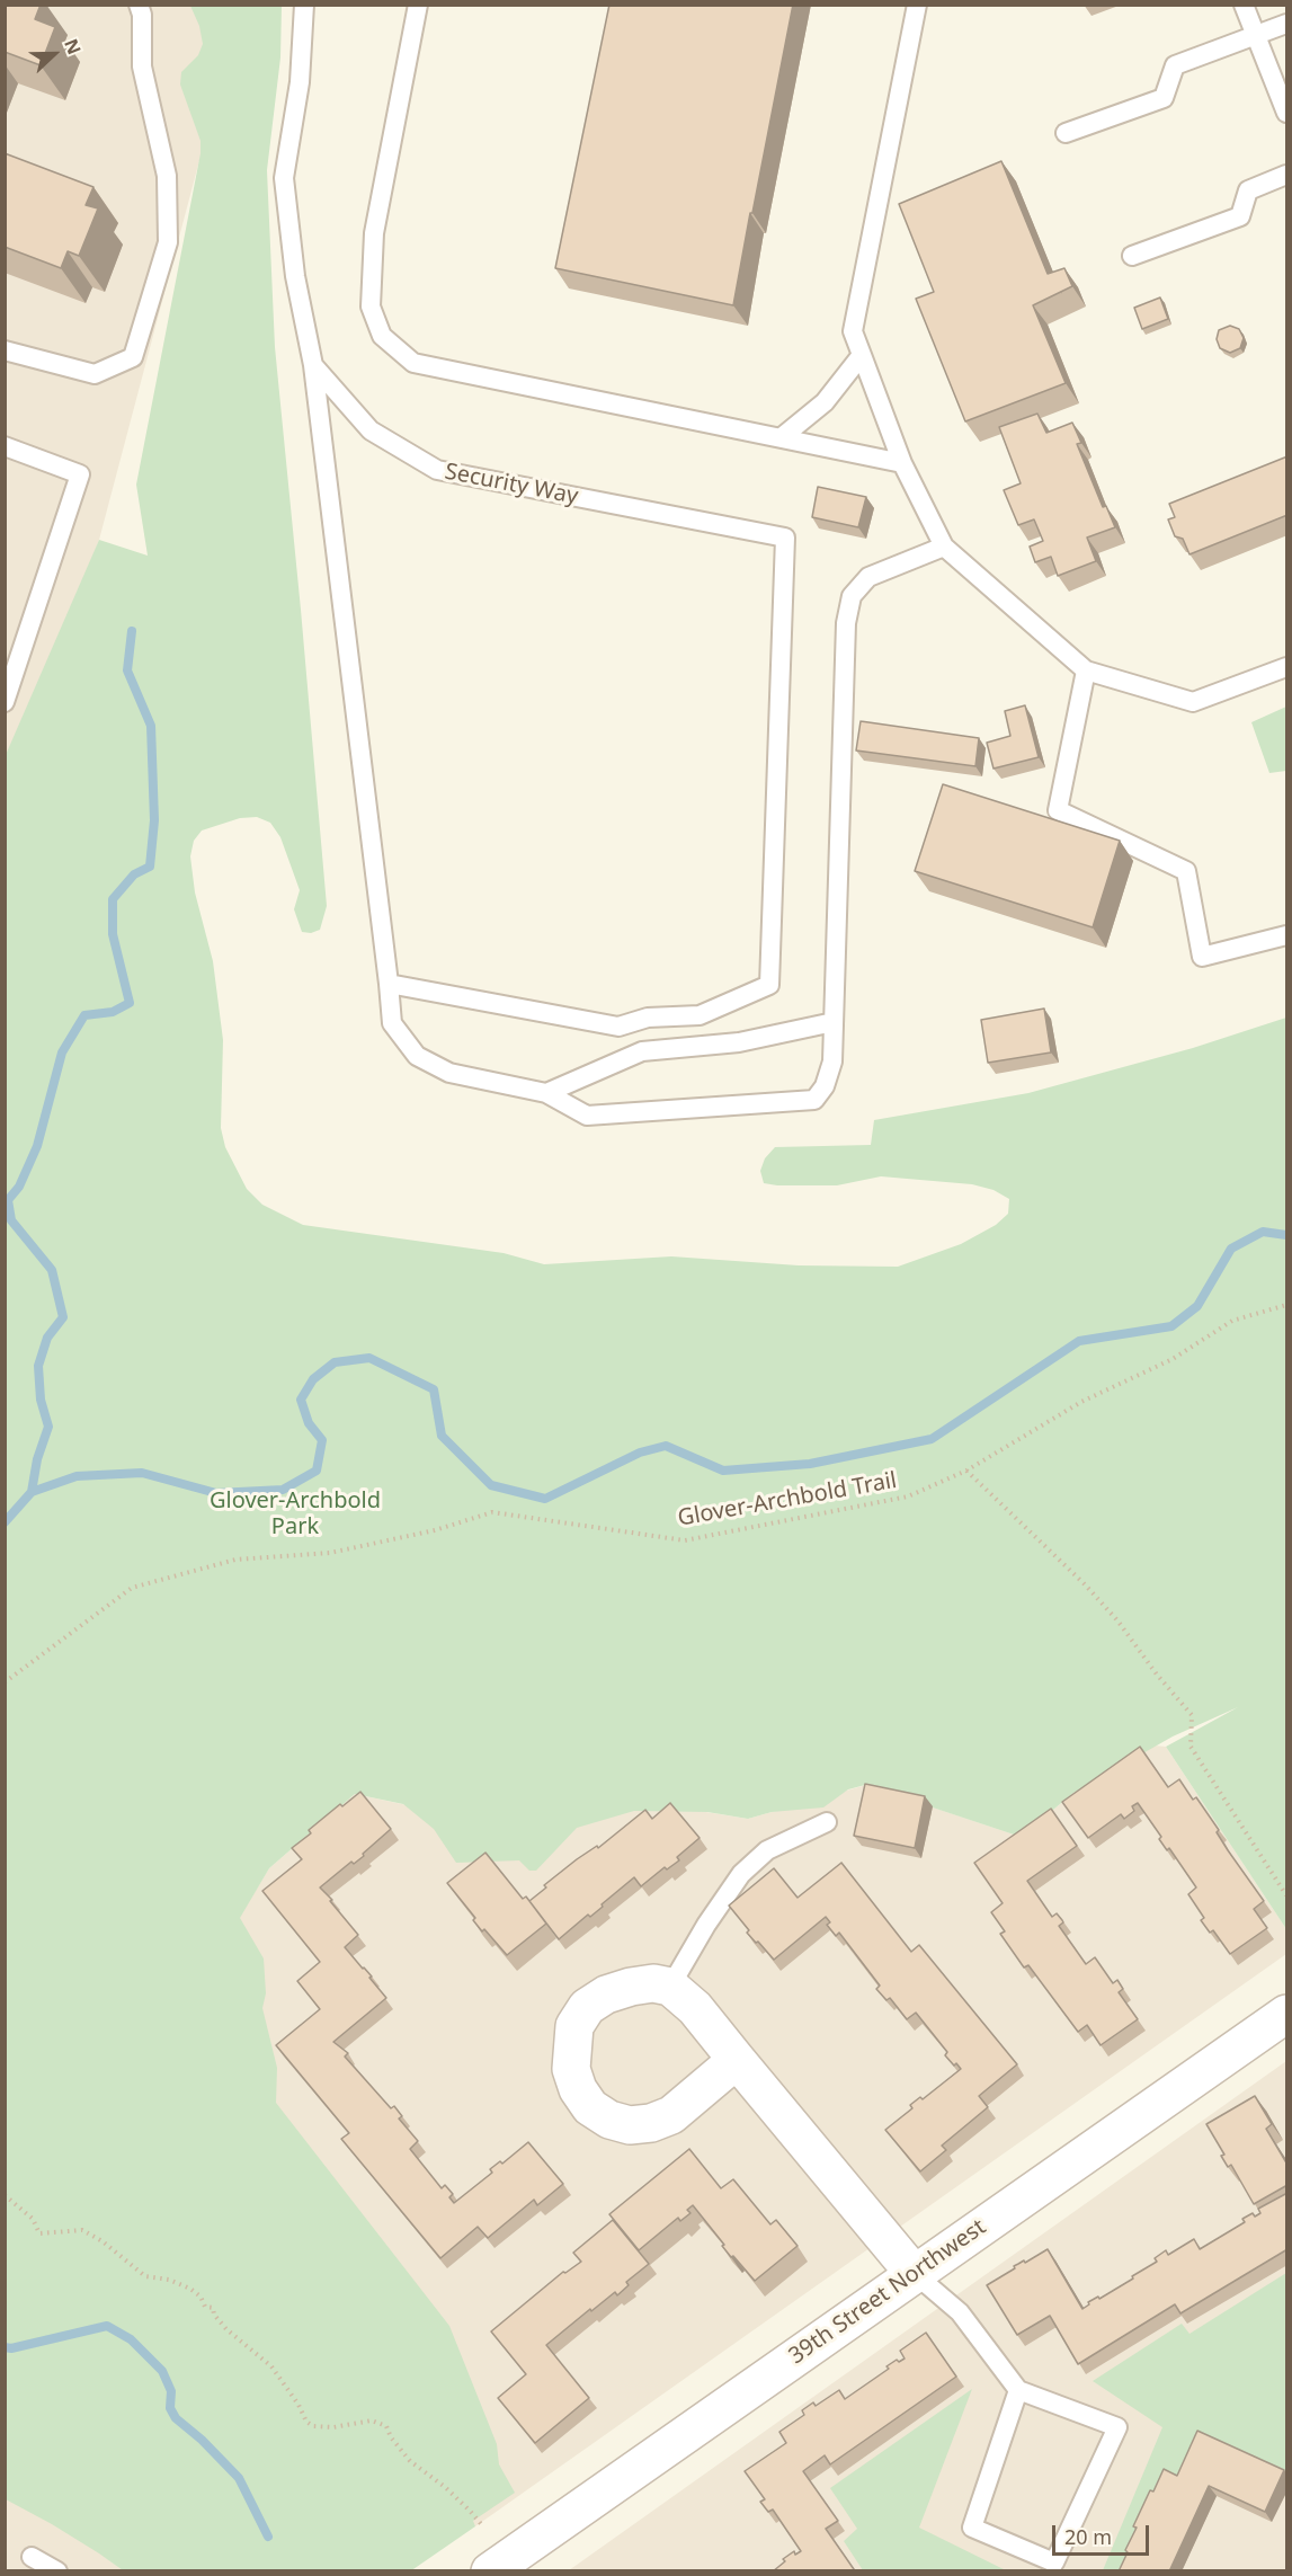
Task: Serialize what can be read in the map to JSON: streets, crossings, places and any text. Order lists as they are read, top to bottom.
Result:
{
  "streets": {
    "street": ["39th Street Northwest"],
    "lane": ["Security Way"],
    "path": ["Glover-Archbold Trail"]
  },
  "parks": ["Glover-Archbold Park"],
  "scale_bar": "20 m",
  "north": "right"
}
